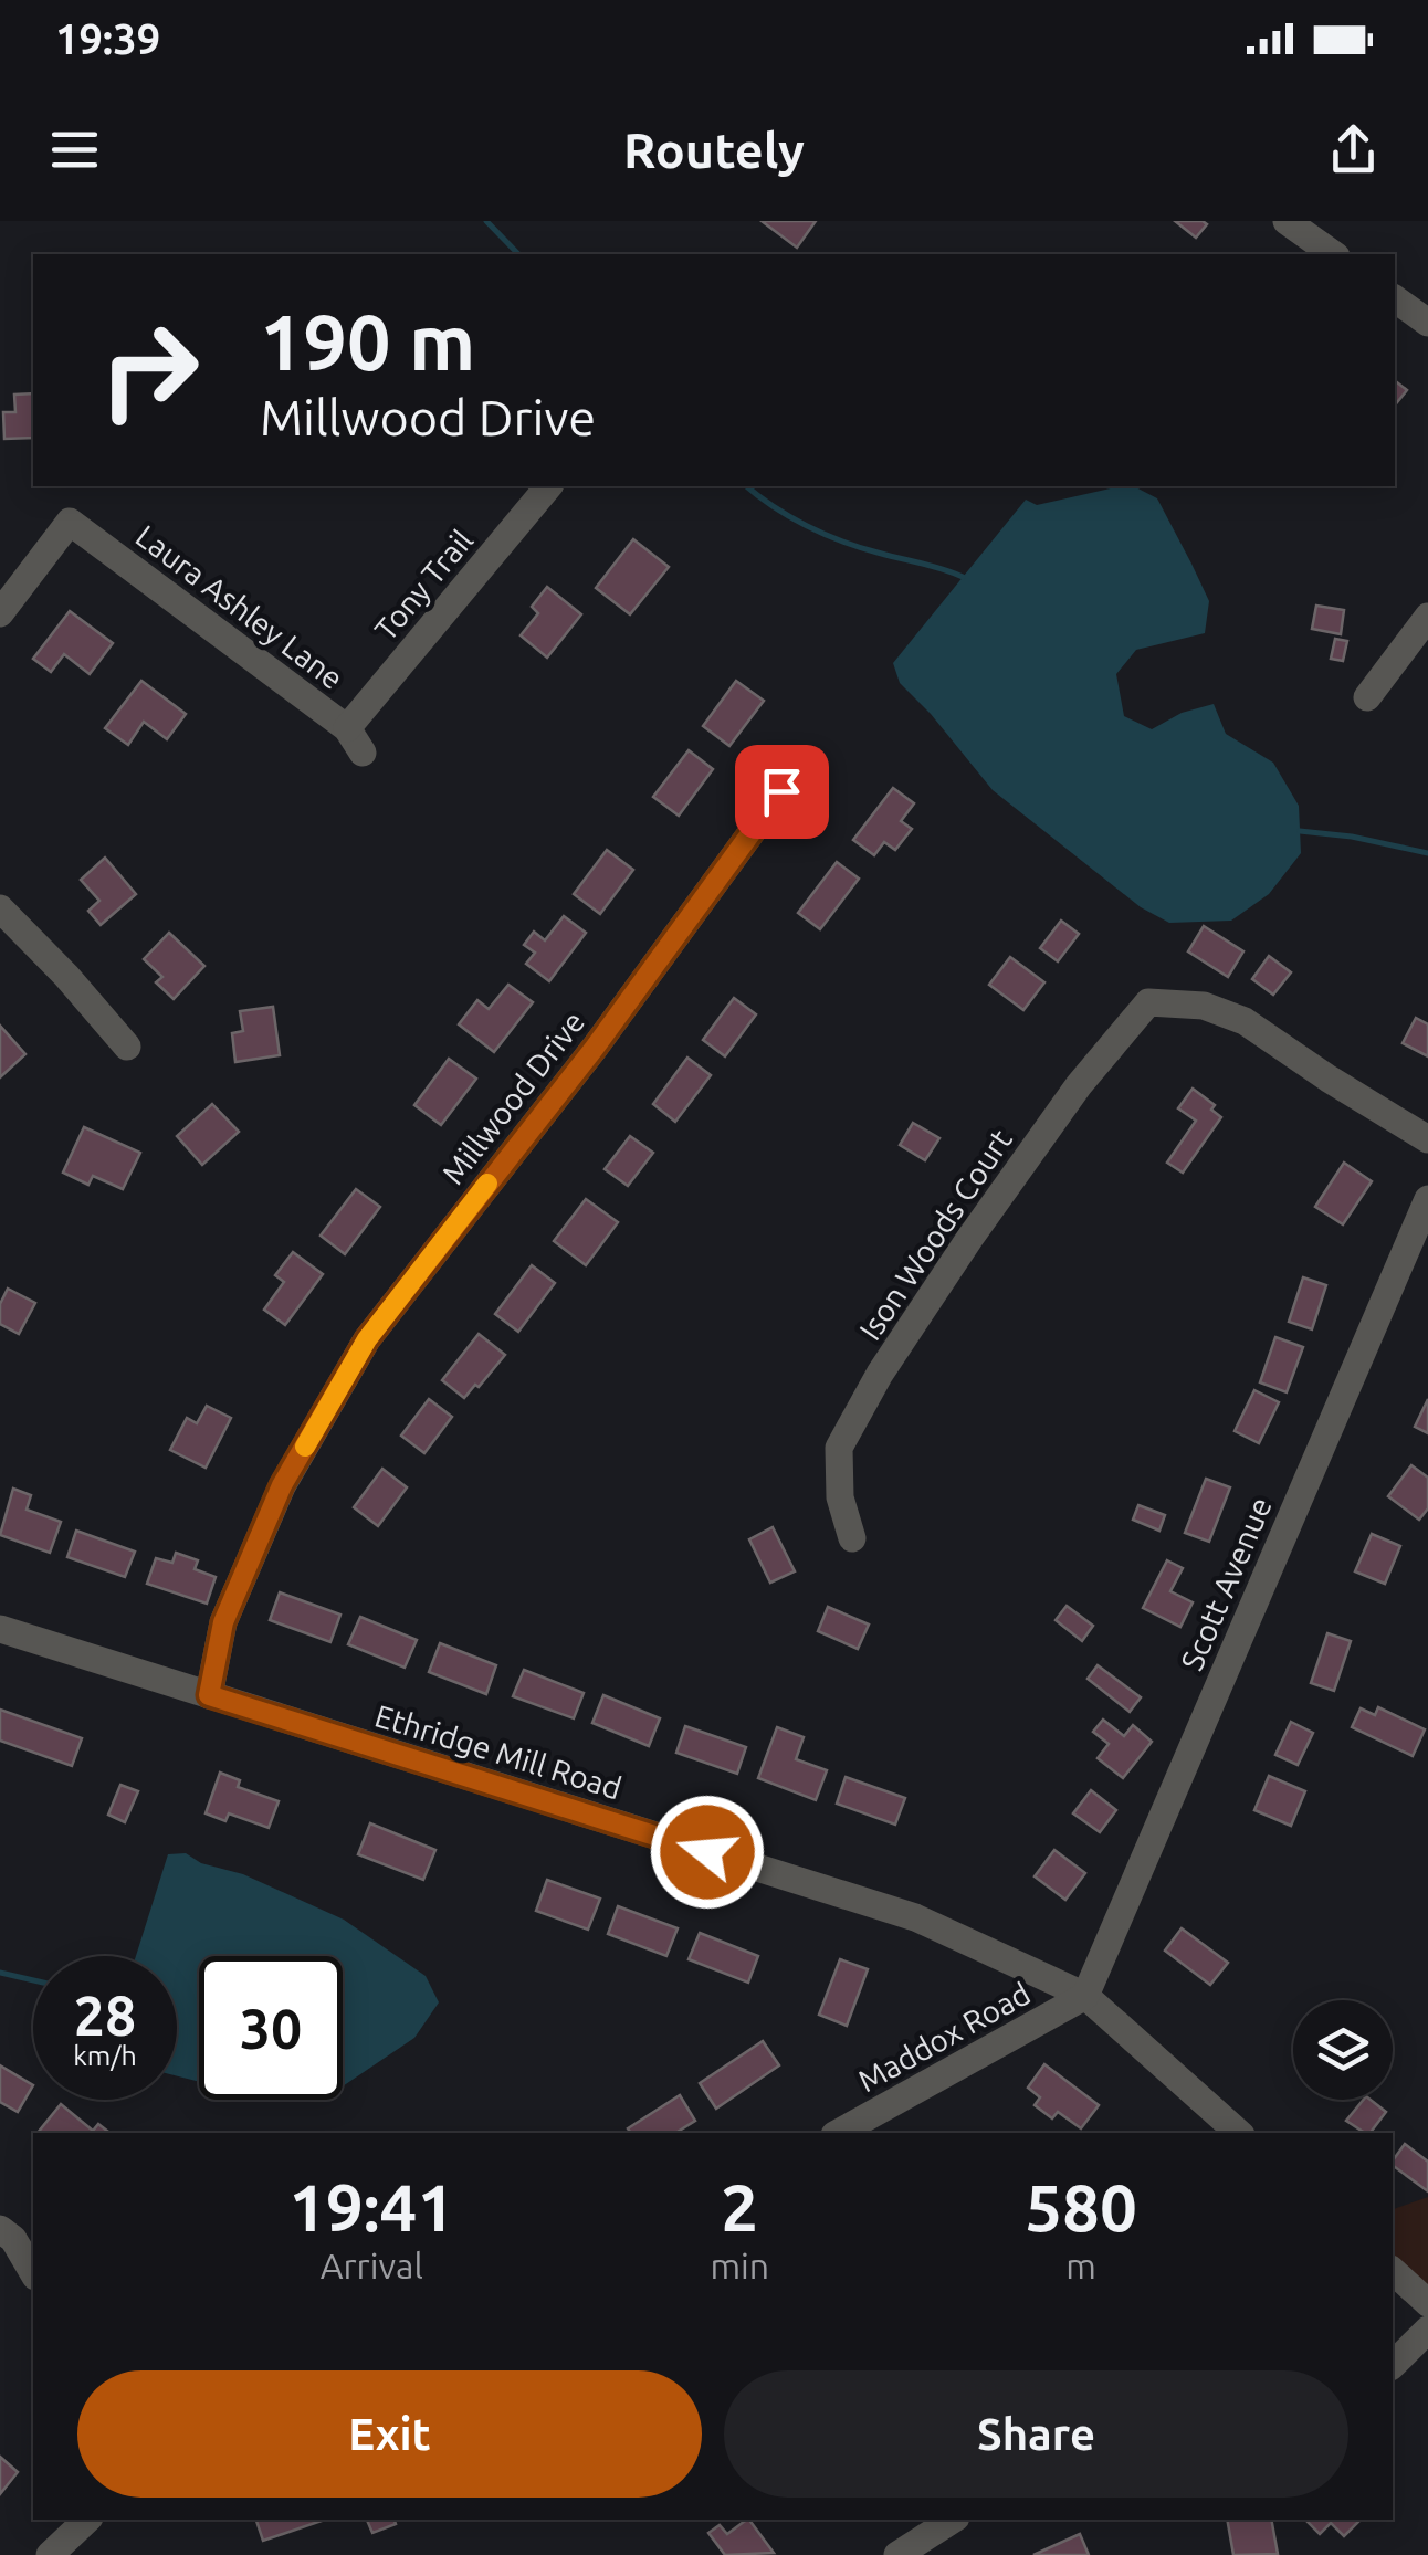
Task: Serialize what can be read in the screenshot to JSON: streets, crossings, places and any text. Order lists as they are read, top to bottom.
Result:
{
  "streets": {
    "street": [
      "Tony Trail",
      "Laura Ashley Lane",
      "Millwood Drive",
      "Ison Woods Court",
      "Scott Avenue",
      "Ethridge Mill Road",
      "Maddox Road"
    ]
  },
  "crossings": [
    ["Tony Trail", "Laura Ashley Lane"],
    ["Millwood Drive", "Ethridge Mill Road"],
    ["Scott Avenue", "Ethridge Mill Road"],
    ["Scott Avenue", "Maddox Road"],
    ["Ethridge Mill Road", "Maddox Road"]
  ],
  "page": {
    "status": "19:39",
    "header": "Routely",
    "turn": ["190 m", "Millwood Drive"],
    "speed": "28 km/h",
    "limit": "30",
    "eta": [
      "19:41",
      "Arrival",
      "2",
      "min",
      "580",
      "m"
    ],
    "buttons": ["Exit", "Share"]
  }
}
